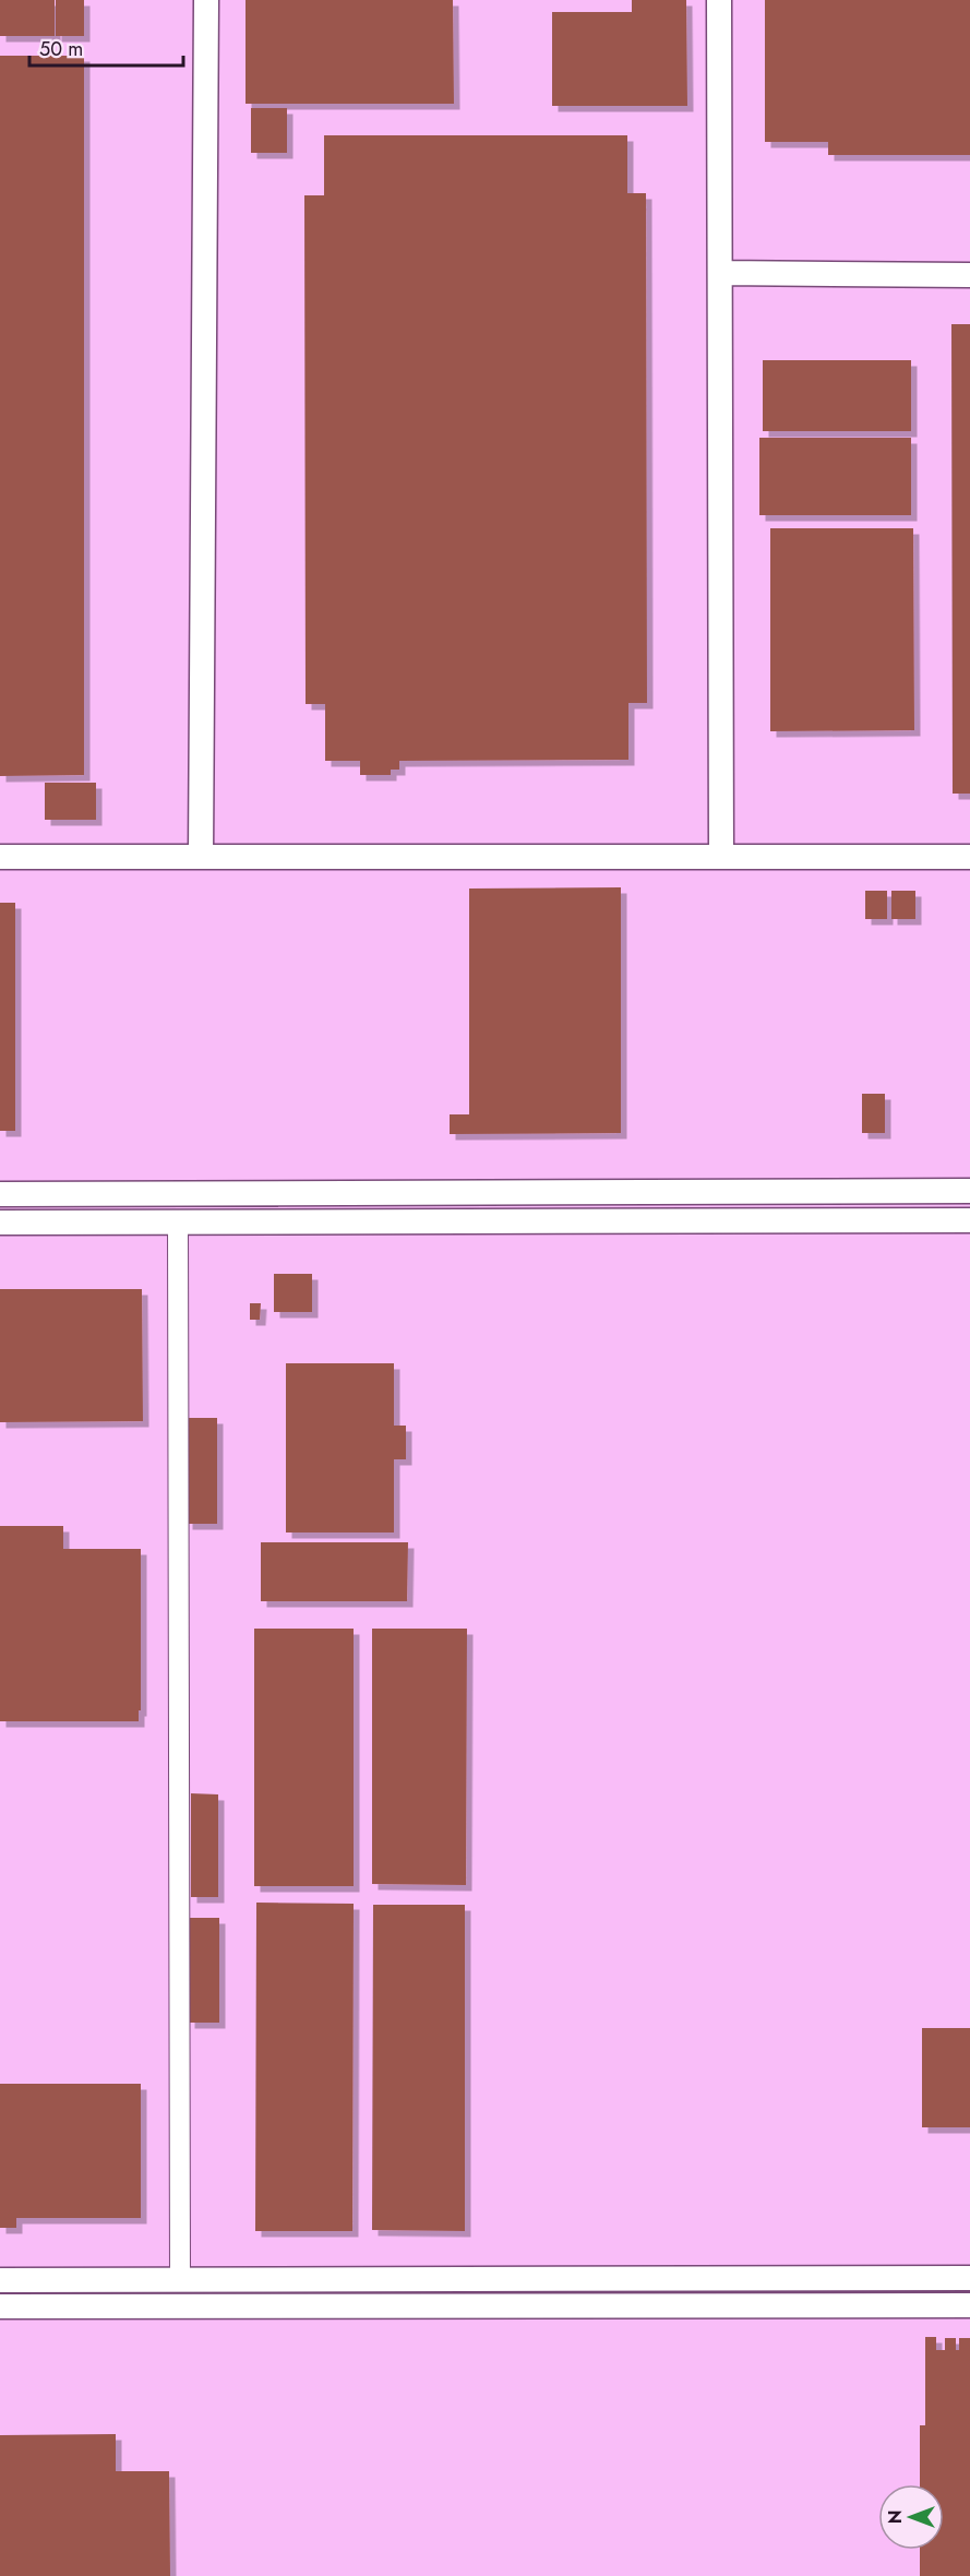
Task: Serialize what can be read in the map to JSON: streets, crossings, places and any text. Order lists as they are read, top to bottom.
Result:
{
  "scale_bar": "50 m",
  "north": "left"
}
